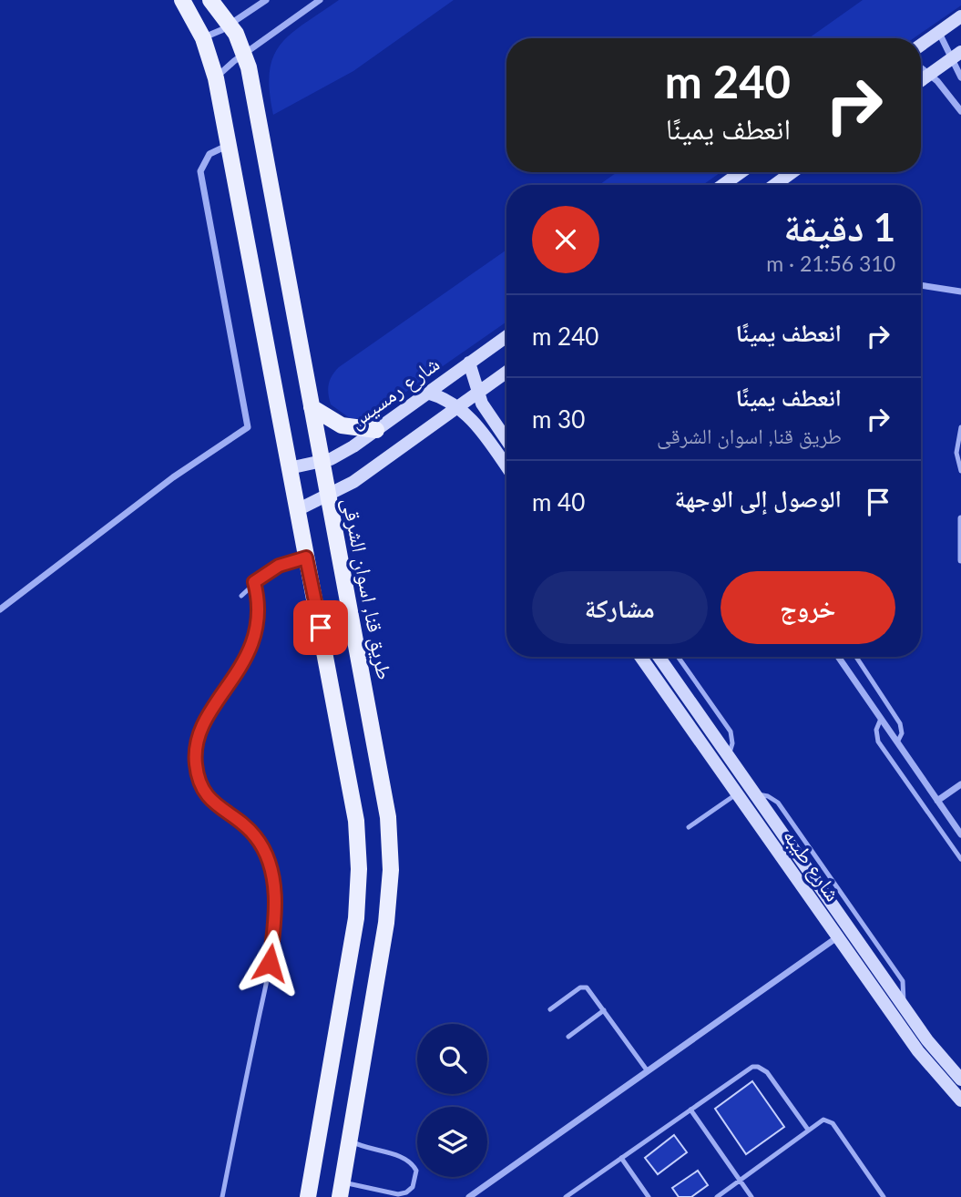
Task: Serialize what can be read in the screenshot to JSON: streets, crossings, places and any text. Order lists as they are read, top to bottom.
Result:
{
  "streets": {
    "main road": ["شارع رمسيس", "طريق قنا, اسوان الشرقى", "شارع طيبه"]
  },
  "crossings": [
    ["شارع رمسيس", "طريق قنا, اسوان الشرقى"]
  ],
  "page": {
    "turn": ["240 m", "انعطف يمينًا"],
    "heading": ["1 دقيقة", "310 m · 21:56"],
    "list": [
      {
        "name": "انعطف يمينًا",
        "value": "240 m"
      },
      {
        "name": "انعطف يمينًا",
        "note": "طريق قنا, اسوان الشرقى",
        "value": "30 m"
      },
      {
        "name": "الوصول إلى الوجهة",
        "value": "40 m"
      }
    ],
    "buttons": ["خروج", "مشاركة"]
  }
}
